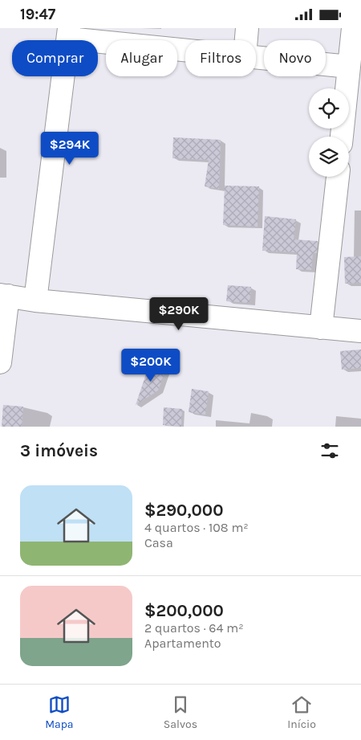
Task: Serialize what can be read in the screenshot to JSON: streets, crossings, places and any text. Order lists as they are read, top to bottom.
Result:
{
  "page": {
    "status": "19:47",
    "chip": [
      "Comprar",
      "Alugar",
      "Filtros",
      "Novo"
    ],
    "price": ["$294K", "$290K", "$200K"],
    "heading": "3 imóveis",
    "list": [
      {
        "name": "$290,000",
        "note": "4 quartos · 108 m² · Casa"
      },
      {
        "name": "$200,000",
        "note": "2 quartos · 64 m² · Apartamento"
      }
    ],
    "tabs": ["Mapa", "Salvos", "Início"]
  }
}
